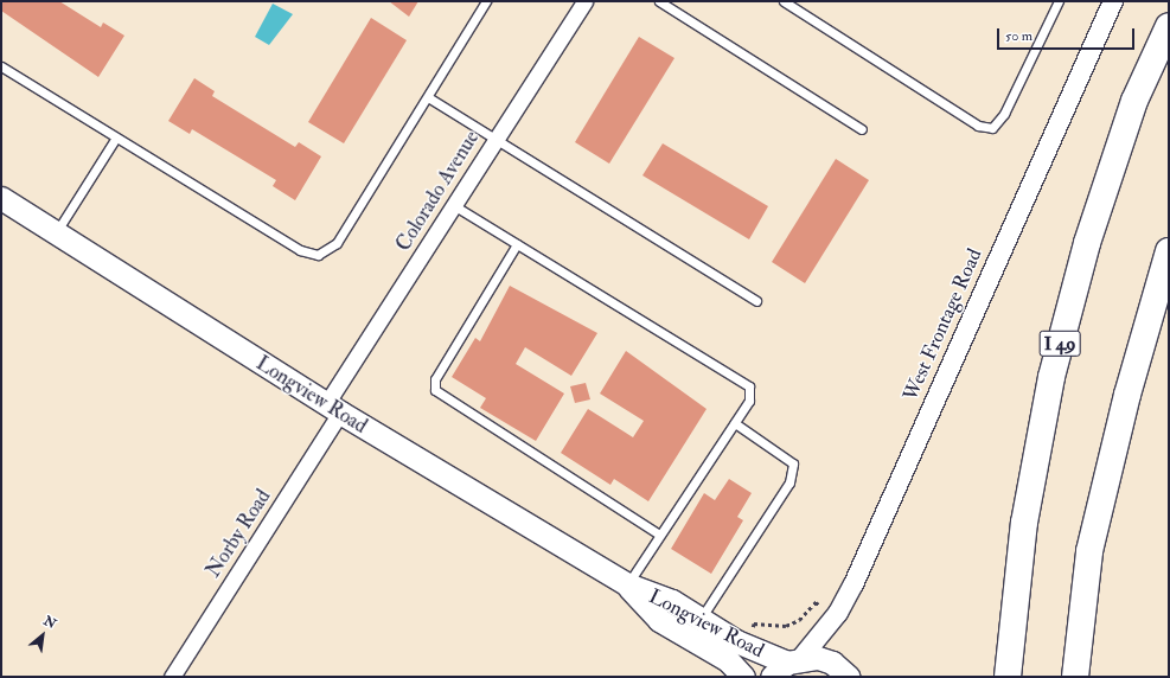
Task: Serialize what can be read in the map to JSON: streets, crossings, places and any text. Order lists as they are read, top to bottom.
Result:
{
  "streets": {
    "highway": ["I 49"],
    "main road": ["Longview Road"],
    "street": ["Colorado Avenue", "West Frontage Road", "Norby Road"]
  },
  "crossings": [
    ["Colorado Avenue", "Longview Road"],
    ["Colorado Avenue", "Norby Road"],
    ["West Frontage Road", "Longview Road"],
    ["Longview Road", "Norby Road"]
  ],
  "scale_bar": "50 m",
  "north": "top right"
}
